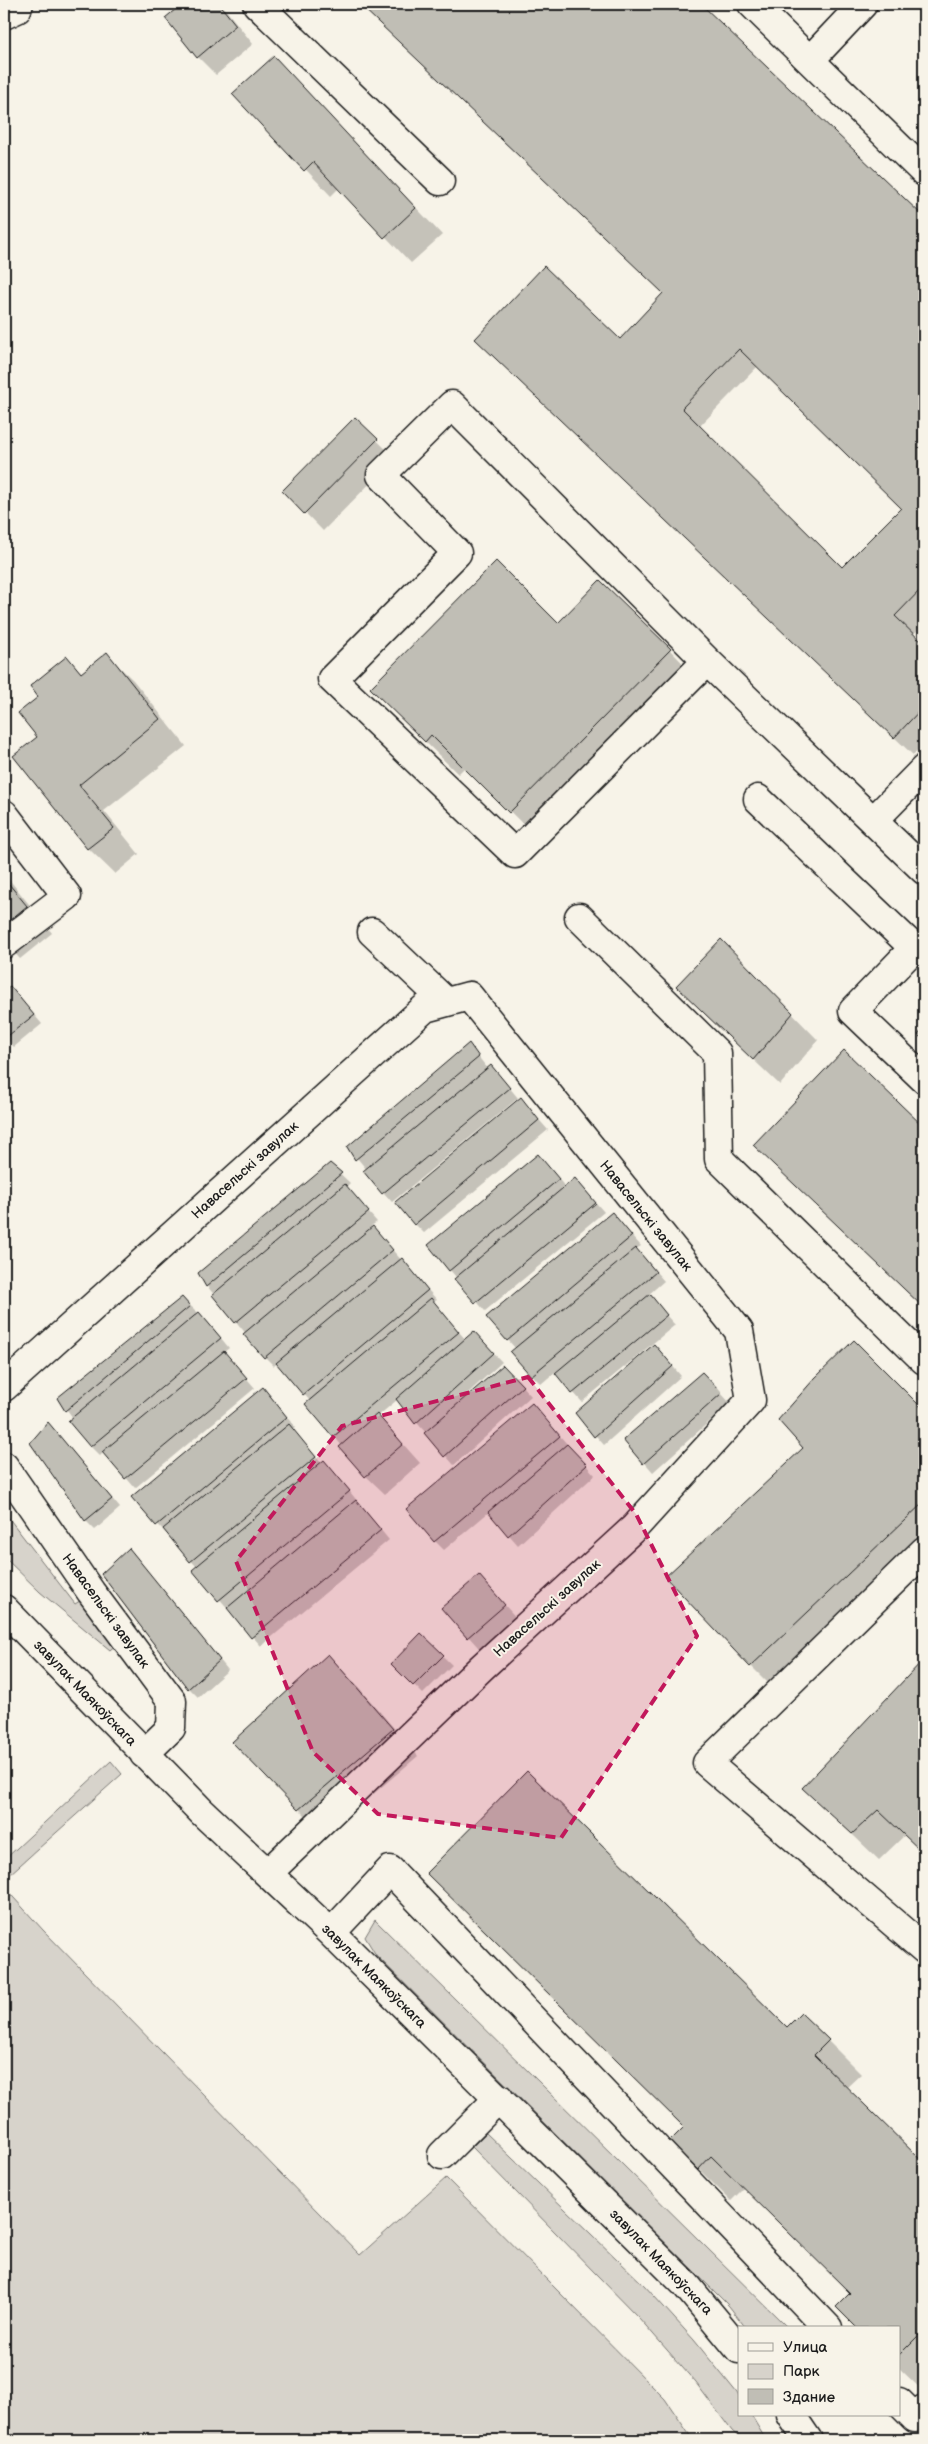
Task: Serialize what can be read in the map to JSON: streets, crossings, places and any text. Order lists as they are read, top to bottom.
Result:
{
  "streets": {
    "street": ["Навасельскі завулак", "завулак Маякоўскага"]
  },
  "crossings": [
    ["Навасельскі завулак", "завулак Маякоўскага"]
  ],
  "legend": ["Улица", "Парк", "Здание"]
}
